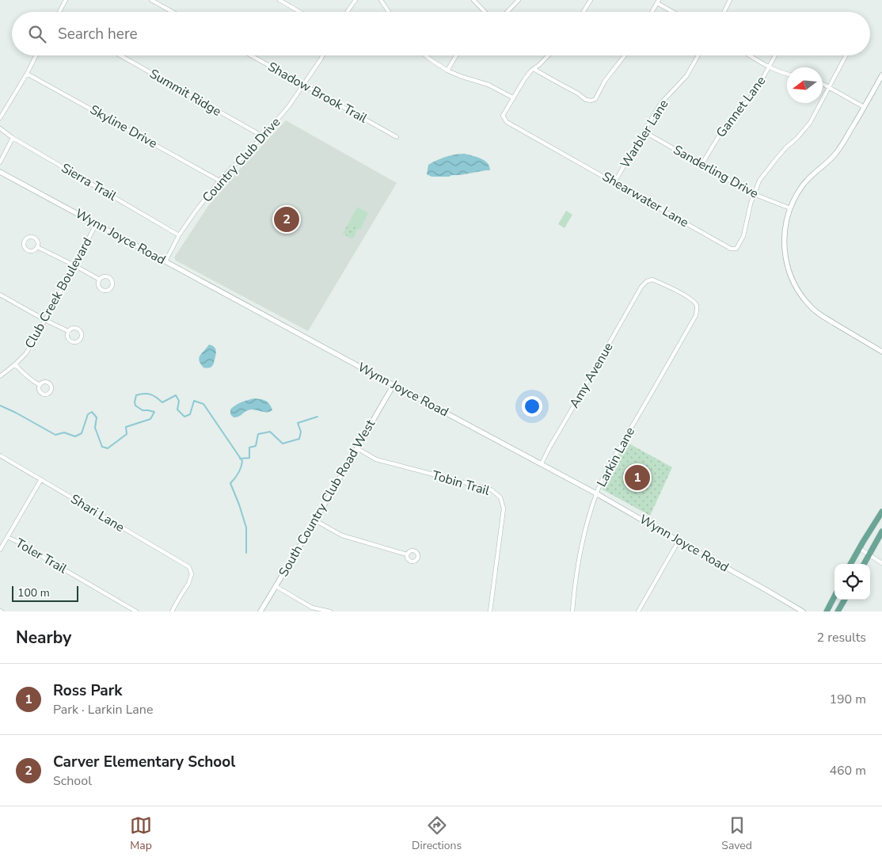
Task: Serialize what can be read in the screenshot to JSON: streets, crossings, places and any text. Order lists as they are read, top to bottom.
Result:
{
  "streets": {
    "street": [
      "Summit Ridge",
      "Shadow Brook Trail",
      "Gannet Lane",
      "Skyline Drive",
      "Warbler Lane",
      "Country Club Drive",
      "Sanderling Drive",
      "Sierra Trail",
      "Shearwater Lane",
      "Wynn Joyce Road",
      "Club Creek Boulevard",
      "Amy Avenue",
      "Larkin Lane",
      "Tobin Trail",
      "South Country Club Road West",
      "Shari Lane",
      "Toler Trail"
    ]
  },
  "crossings": [
    ["Summit Ridge", "Country Club Drive"],
    ["Shadow Brook Trail", "Country Club Drive"],
    ["Gannet Lane", "Sanderling Drive"],
    ["Skyline Drive", "Country Club Drive"],
    ["Warbler Lane", "Sanderling Drive"],
    ["Warbler Lane", "Shearwater Lane"],
    ["Country Club Drive", "Sierra Trail"],
    ["Country Club Drive", "Wynn Joyce Road"],
    ["Sanderling Drive", "Shearwater Lane"],
    ["Wynn Joyce Road", "Club Creek Boulevard"],
    ["Wynn Joyce Road", "Amy Avenue"],
    ["Wynn Joyce Road", "Larkin Lane"],
    ["Wynn Joyce Road", "South Country Club Road West"],
    ["Amy Avenue", "Larkin Lane"],
    ["Tobin Trail", "South Country Club Road West"]
  ],
  "scale_bar": "100 m",
  "north": "left",
  "page": {
    "search": "Search here",
    "pins": ["2", "1"],
    "scale": "100 m",
    "heading": ["Nearby", "2 results"],
    "list": [
      {
        "mark": "1",
        "name": "Ross Park",
        "note": "Park · Larkin Lane",
        "value": "190 m"
      },
      {
        "mark": "2",
        "name": "Carver Elementary School",
        "note": "School",
        "value": "460 m"
      }
    ],
    "nav": ["Map", "Directions", "Saved"]
  }
}
